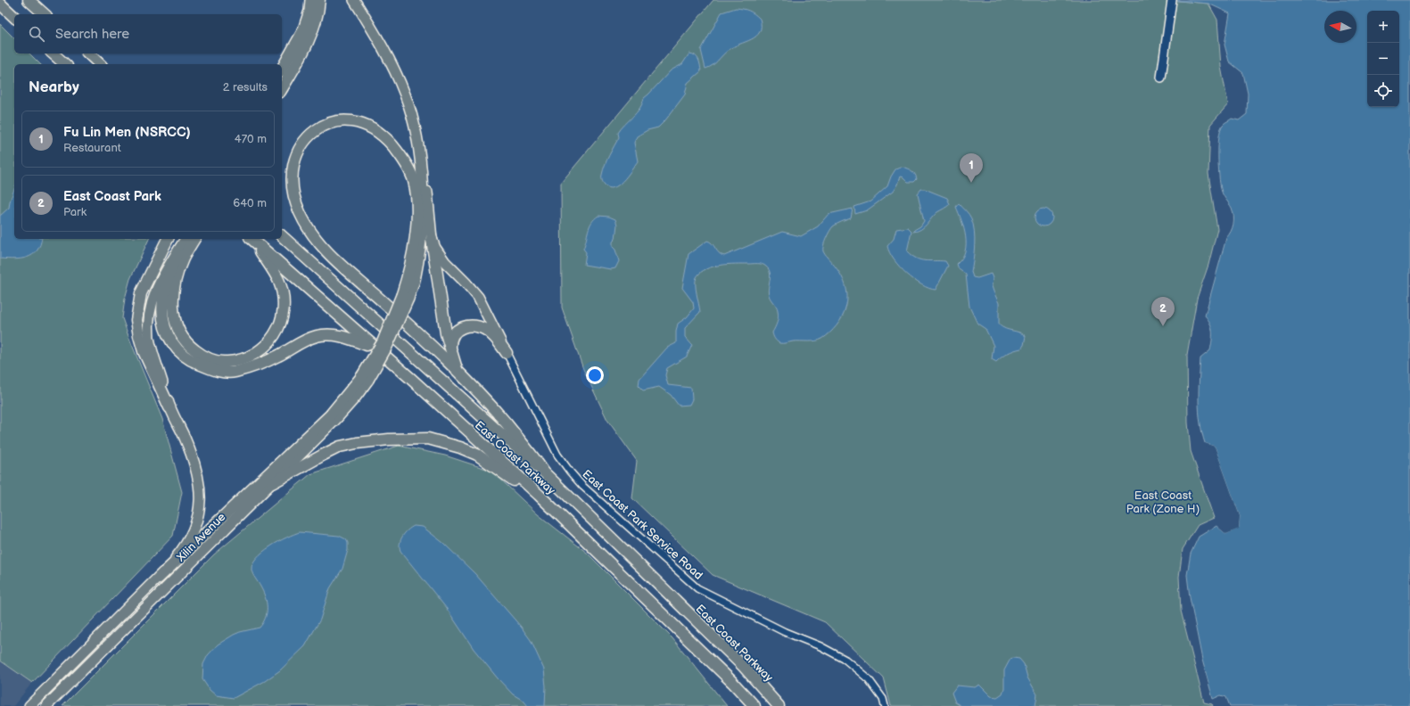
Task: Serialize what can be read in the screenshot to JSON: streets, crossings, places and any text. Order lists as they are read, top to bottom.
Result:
{
  "streets": {
    "highway": ["East Coast Parkway"],
    "main road": ["Xilin Avenue"],
    "street": ["East Coast Park Service Road"]
  },
  "parks": ["East Coast Park (Zone H)"],
  "north": "left",
  "page": {
    "map_buttons": ["+", "−"],
    "search": "Search here",
    "heading": ["Nearby", "2 results"],
    "list": [
      {
        "mark": "1",
        "name": "Fu Lin Men (NSRCC)",
        "note": "Restaurant",
        "value": "470 m"
      },
      {
        "mark": "2",
        "name": "East Coast Park",
        "note": "Park",
        "value": "640 m"
      }
    ],
    "pins": ["1", "2"]
  }
}
